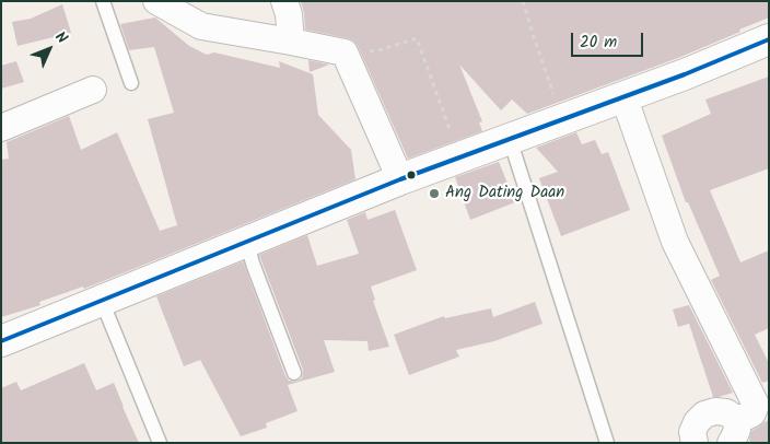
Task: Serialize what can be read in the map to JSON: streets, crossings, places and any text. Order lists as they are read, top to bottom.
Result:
{
  "places": ["Ang Dating Daan"],
  "scale_bar": "20 m",
  "north": "top right"
}
